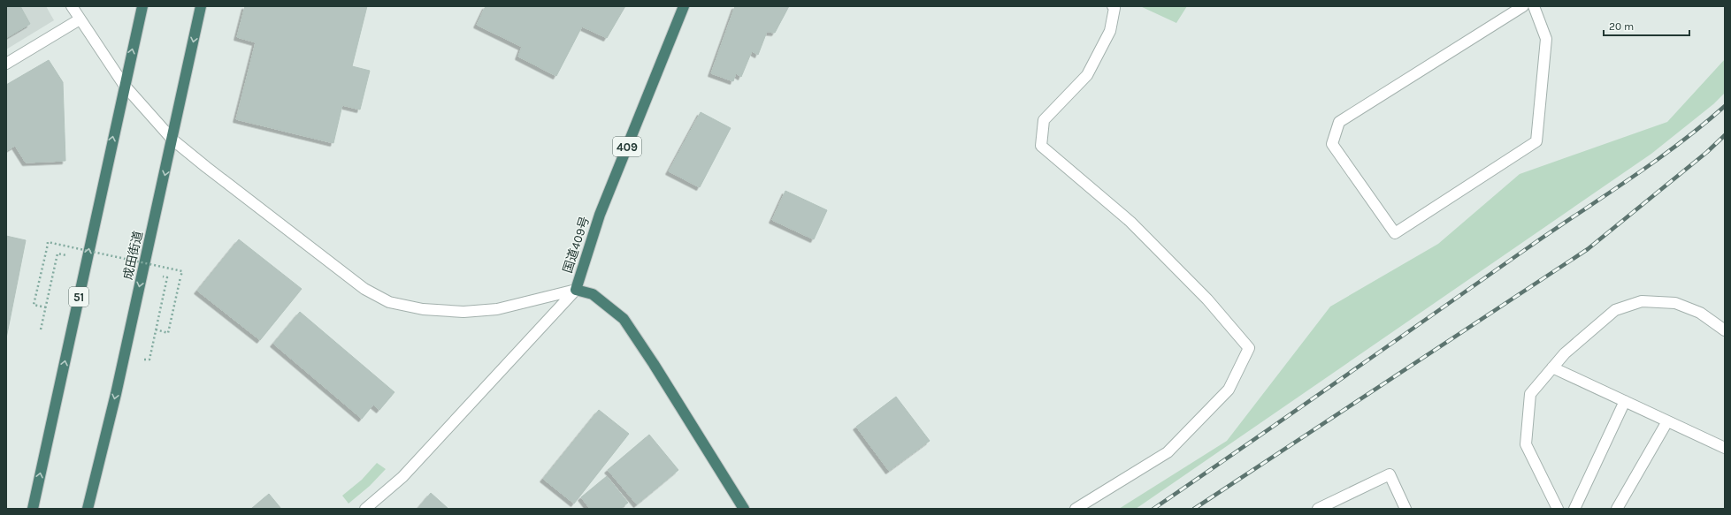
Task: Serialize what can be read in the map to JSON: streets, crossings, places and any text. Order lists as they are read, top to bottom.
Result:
{
  "streets": {
    "highway": [
      "409",
      "国道409号",
      "成田街道",
      "51"
    ]
  },
  "scale_bar": "20 m"
}
